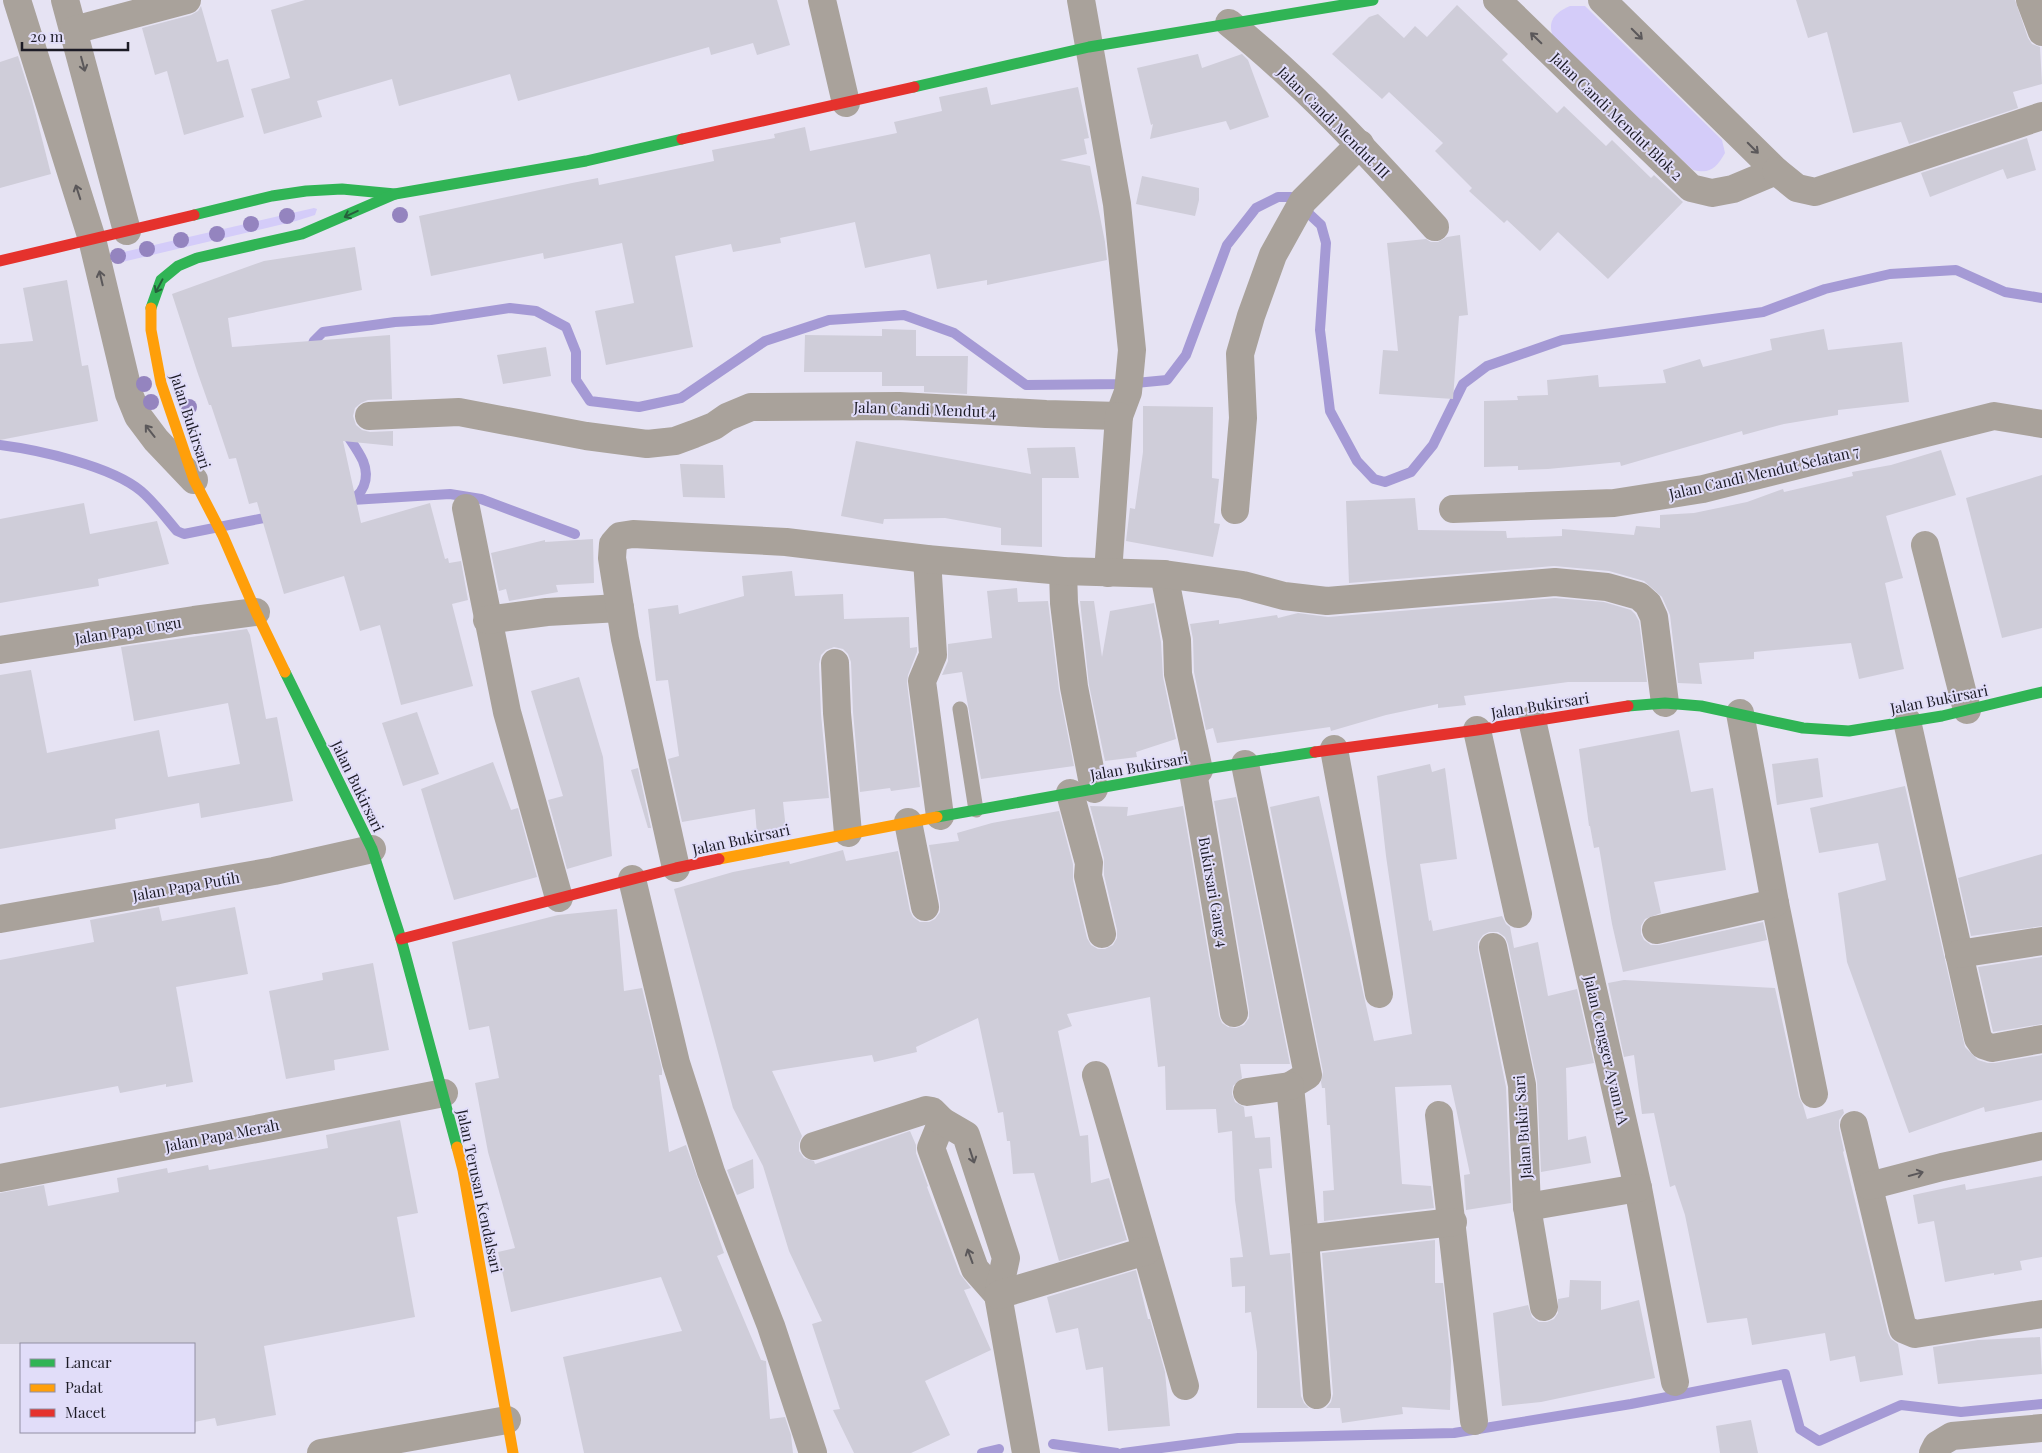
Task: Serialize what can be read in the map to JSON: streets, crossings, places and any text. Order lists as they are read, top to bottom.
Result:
{
  "streets": {
    "street": [
      "Jalan Candi Mendut Blok 2",
      "Jalan Candi Mendut III",
      "Jalan Candi Mendut 4",
      "Jalan Bukirsari",
      "Jalan Candi Mendut Selatan 7",
      "Jalan Papa Ungu",
      "Jalan Papa Putih",
      "Bukirsari Gang 4",
      "Jalan Cengger Ayam 1A",
      "Jalan Bukir Sari",
      "Jalan Papa Merah",
      "Jalan Terusan Kendalsari"
    ]
  },
  "crossings": [
    ["Jalan Bukirsari", "Jalan Papa Ungu"],
    ["Jalan Bukirsari", "Jalan Papa Putih"],
    ["Jalan Bukirsari", "Bukirsari Gang 4"],
    ["Jalan Bukirsari", "Jalan Cengger Ayam 1A"],
    ["Jalan Bukirsari", "Jalan Terusan Kendalsari"],
    ["Jalan Papa Merah", "Jalan Terusan Kendalsari"]
  ],
  "legend": ["Lancar", "Padat", "Macet"],
  "scale_bar": "20 m"
}
